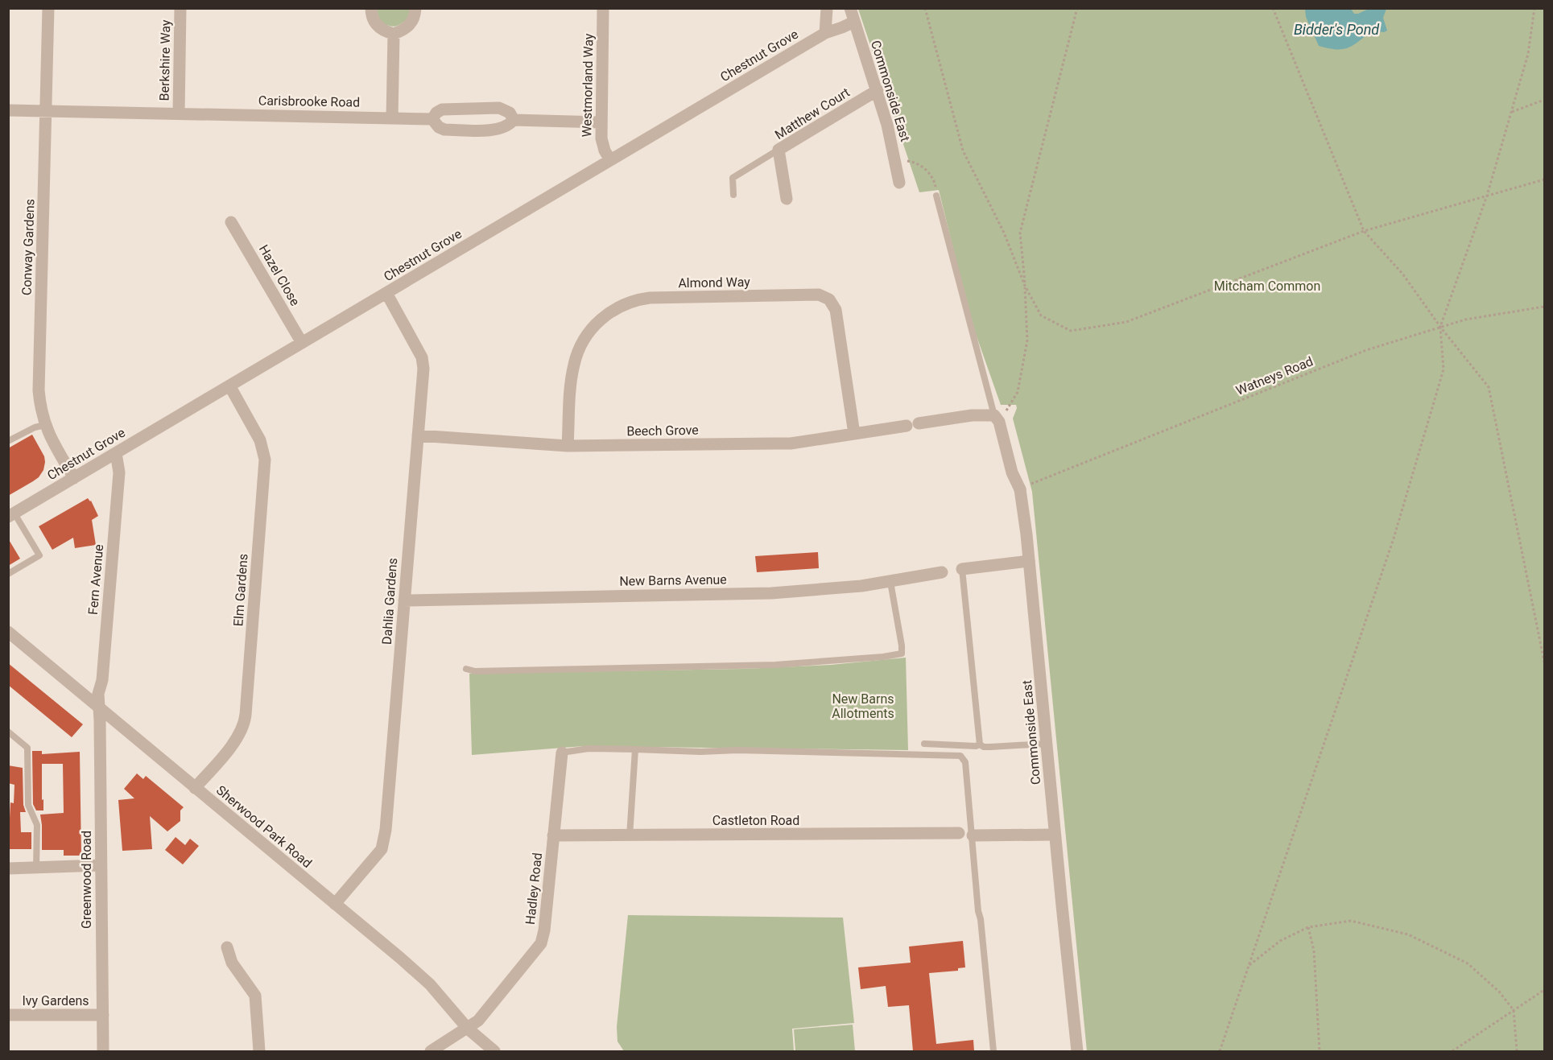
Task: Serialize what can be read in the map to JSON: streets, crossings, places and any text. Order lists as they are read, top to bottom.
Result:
{
  "streets": {
    "street": [
      "Chestnut Grove",
      "Berkshire Way",
      "Westmorland Way",
      "Commonside East",
      "Carisbrooke Road",
      "Matthew Court",
      "Conway Gardens",
      "Hazel Close",
      "Almond Way",
      "Beech Grove",
      "Fern Avenue",
      "New Barns Avenue",
      "Elm Gardens",
      "Dahlia Gardens",
      "Castleton Road",
      "Sherwood Park Road",
      "Greenwood Road",
      "Hadley Road",
      "Ivy Gardens"
    ],
    "path": ["Watneys Road"]
  },
  "crossings": [
    ["Chestnut Grove", "Westmorland Way"],
    ["Chestnut Grove", "Commonside East"],
    ["Chestnut Grove", "Conway Gardens"],
    ["Chestnut Grove", "Hazel Close"],
    ["Chestnut Grove", "Fern Avenue"],
    ["Chestnut Grove", "Elm Gardens"],
    ["Chestnut Grove", "Dahlia Gardens"],
    ["Berkshire Way", "Carisbrooke Road"],
    ["Commonside East", "Matthew Court"],
    ["Commonside East", "Watneys Road"],
    ["Carisbrooke Road", "Conway Gardens"],
    ["Almond Way", "Beech Grove"],
    ["Beech Grove", "Dahlia Gardens"],
    ["Fern Avenue", "Sherwood Park Road"],
    ["Fern Avenue", "Greenwood Road"],
    ["New Barns Avenue", "Dahlia Gardens"],
    ["Elm Gardens", "Sherwood Park Road"],
    ["Dahlia Gardens", "Sherwood Park Road"],
    ["Castleton Road", "Hadley Road"],
    ["Sherwood Park Road", "Greenwood Road"],
    ["Sherwood Park Road", "Hadley Road"],
    ["Greenwood Road", "Ivy Gardens"]
  ],
  "water": ["Bidder's Pond"],
  "parks": ["Mitcham Common", "New Barns Allotments"]
}
